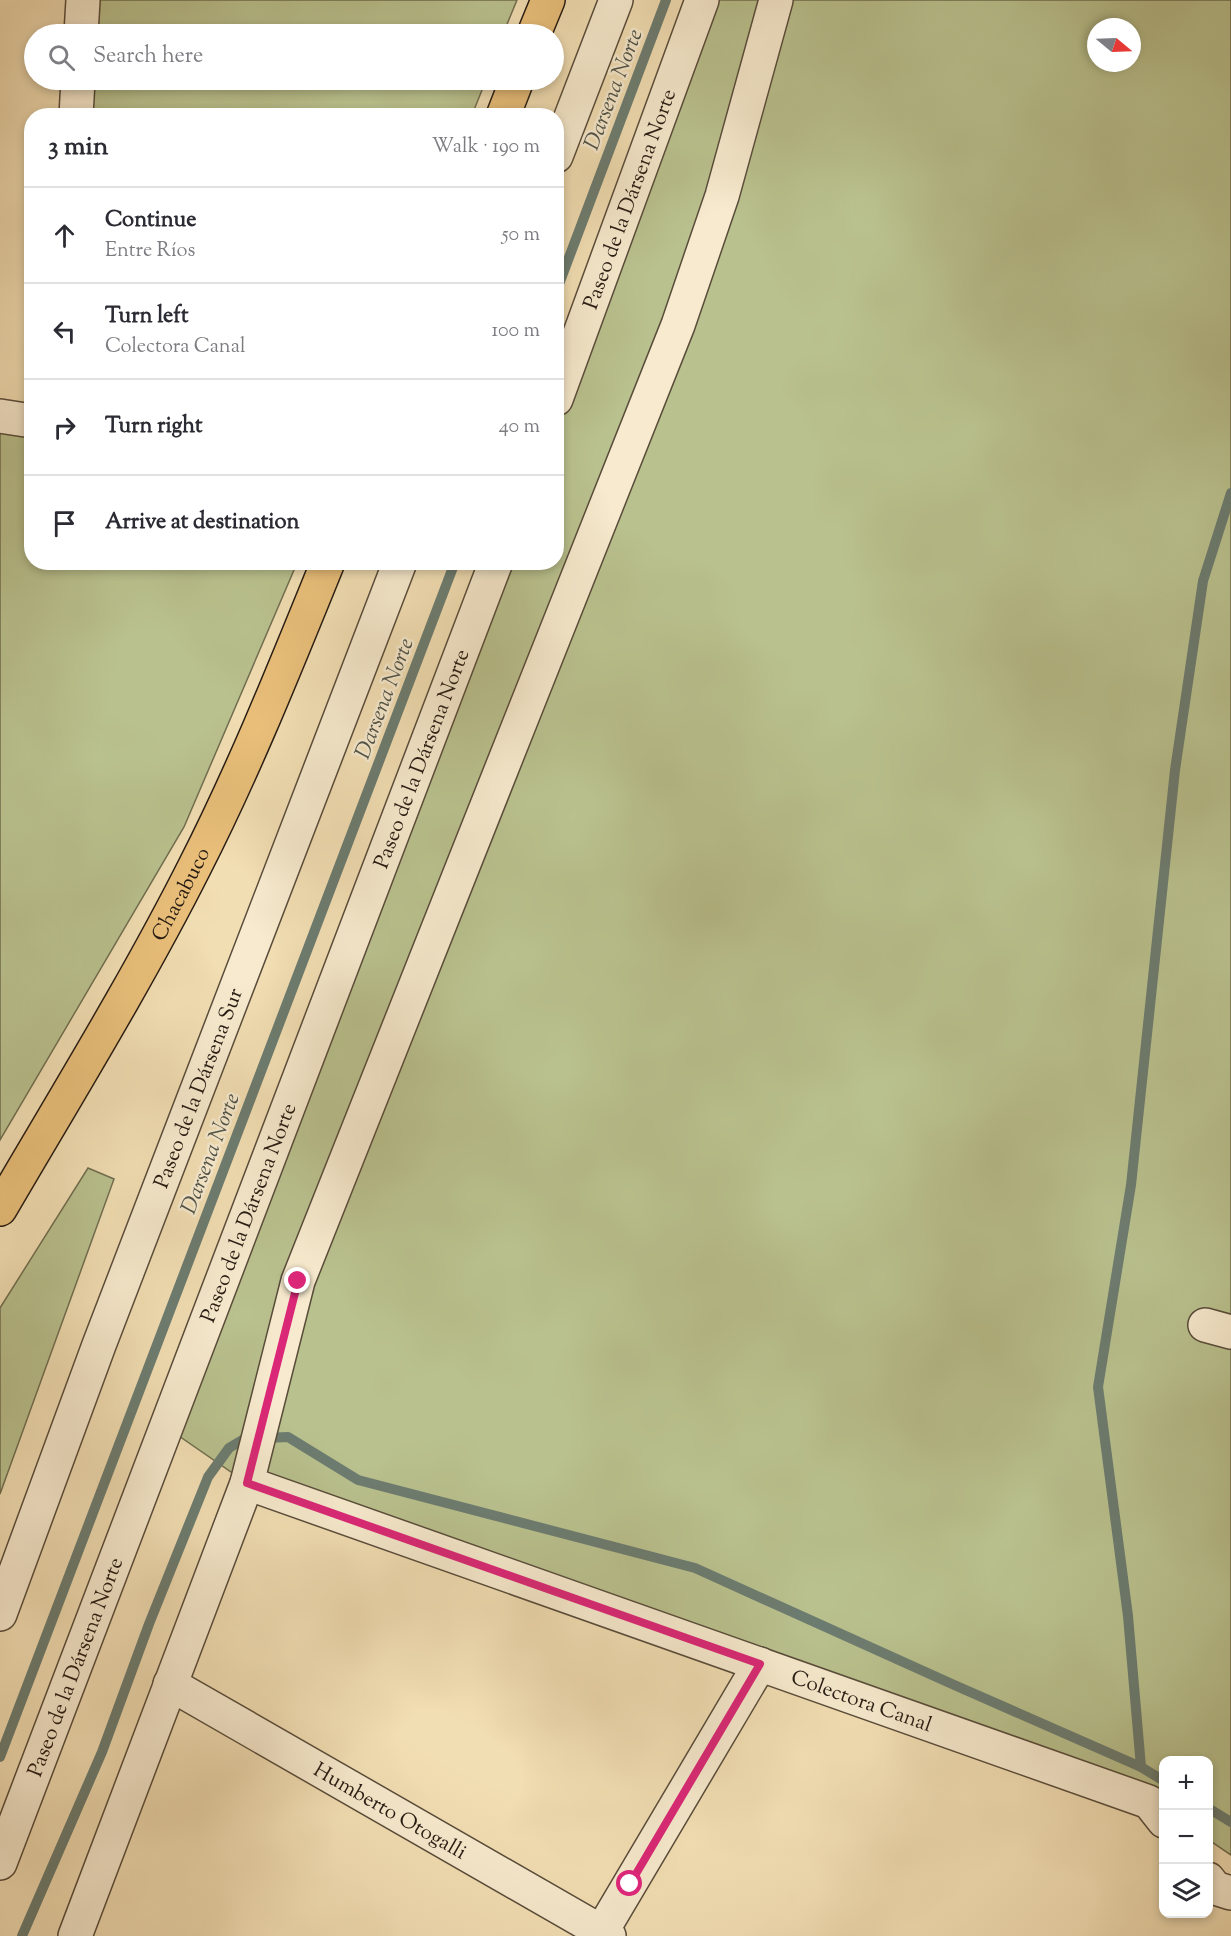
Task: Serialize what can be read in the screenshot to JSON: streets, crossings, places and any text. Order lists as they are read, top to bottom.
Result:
{
  "streets": {
    "main road": ["Chacabuco"],
    "street": [
      "Paseo de la Dársena Norte",
      "Paseo de la Dársena Sur",
      "Colectora Canal",
      "Humberto Otogalli"
    ]
  },
  "water": ["Darsena Norte"],
  "north": "right",
  "page": {
    "search": "Search here",
    "heading": ["3 min", "Walk · 190 m"],
    "list": [
      ["Continue", "Entre Ríos", "50 m"],
      ["Turn left", "Colectora Canal", "100 m"],
      ["Turn right", "40 m"],
      "Arrive at destination"
    ],
    "map_buttons": ["+", "−"]
  }
}
